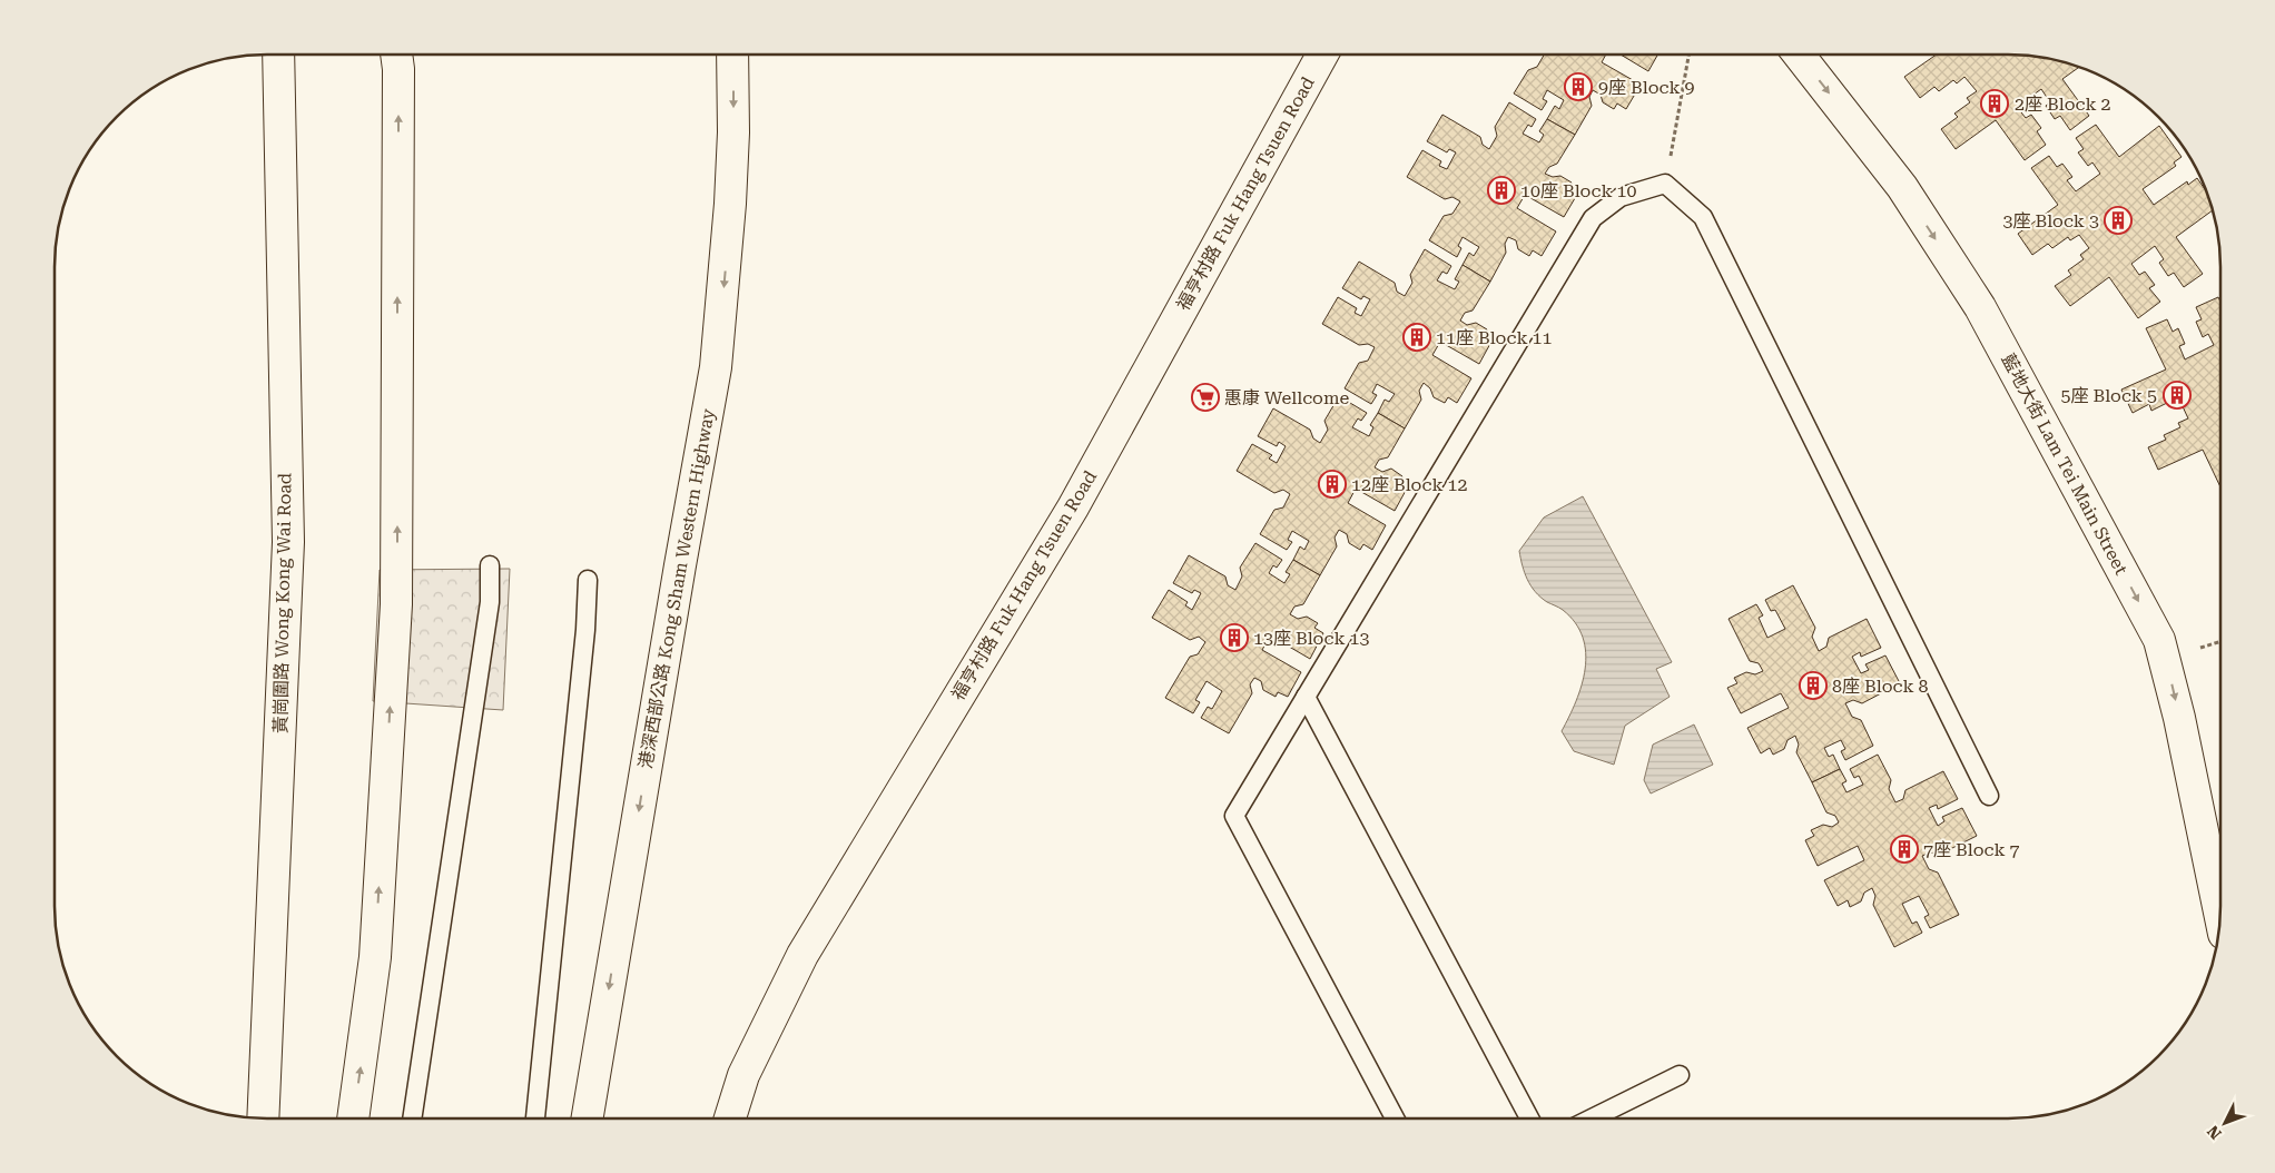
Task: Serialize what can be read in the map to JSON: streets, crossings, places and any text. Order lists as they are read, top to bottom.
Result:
{
  "streets": {
    "main road": [
      "福亨村路 Fuk Hang Tsuen Road",
      "藍地大街 Lam Tei Main Street",
      "港深西部公路 Kong Sham Western Highway",
      "黃崗圍路 Wong Kong Wai Road"
    ]
  },
  "one_way": ["藍地大街 Lam Tei Main Street"],
  "places": {
    "building": [
      "9座 Block 9",
      "2座 Block 2",
      "10座 Block 10",
      "3座 Block 3",
      "11座 Block 11",
      "5座 Block 5",
      "12座 Block 12",
      "13座 Block 13",
      "8座 Block 8",
      "7座 Block 7"
    ],
    "supermarket": ["惠康 Wellcome"]
  },
  "north": "bottom left"
}
